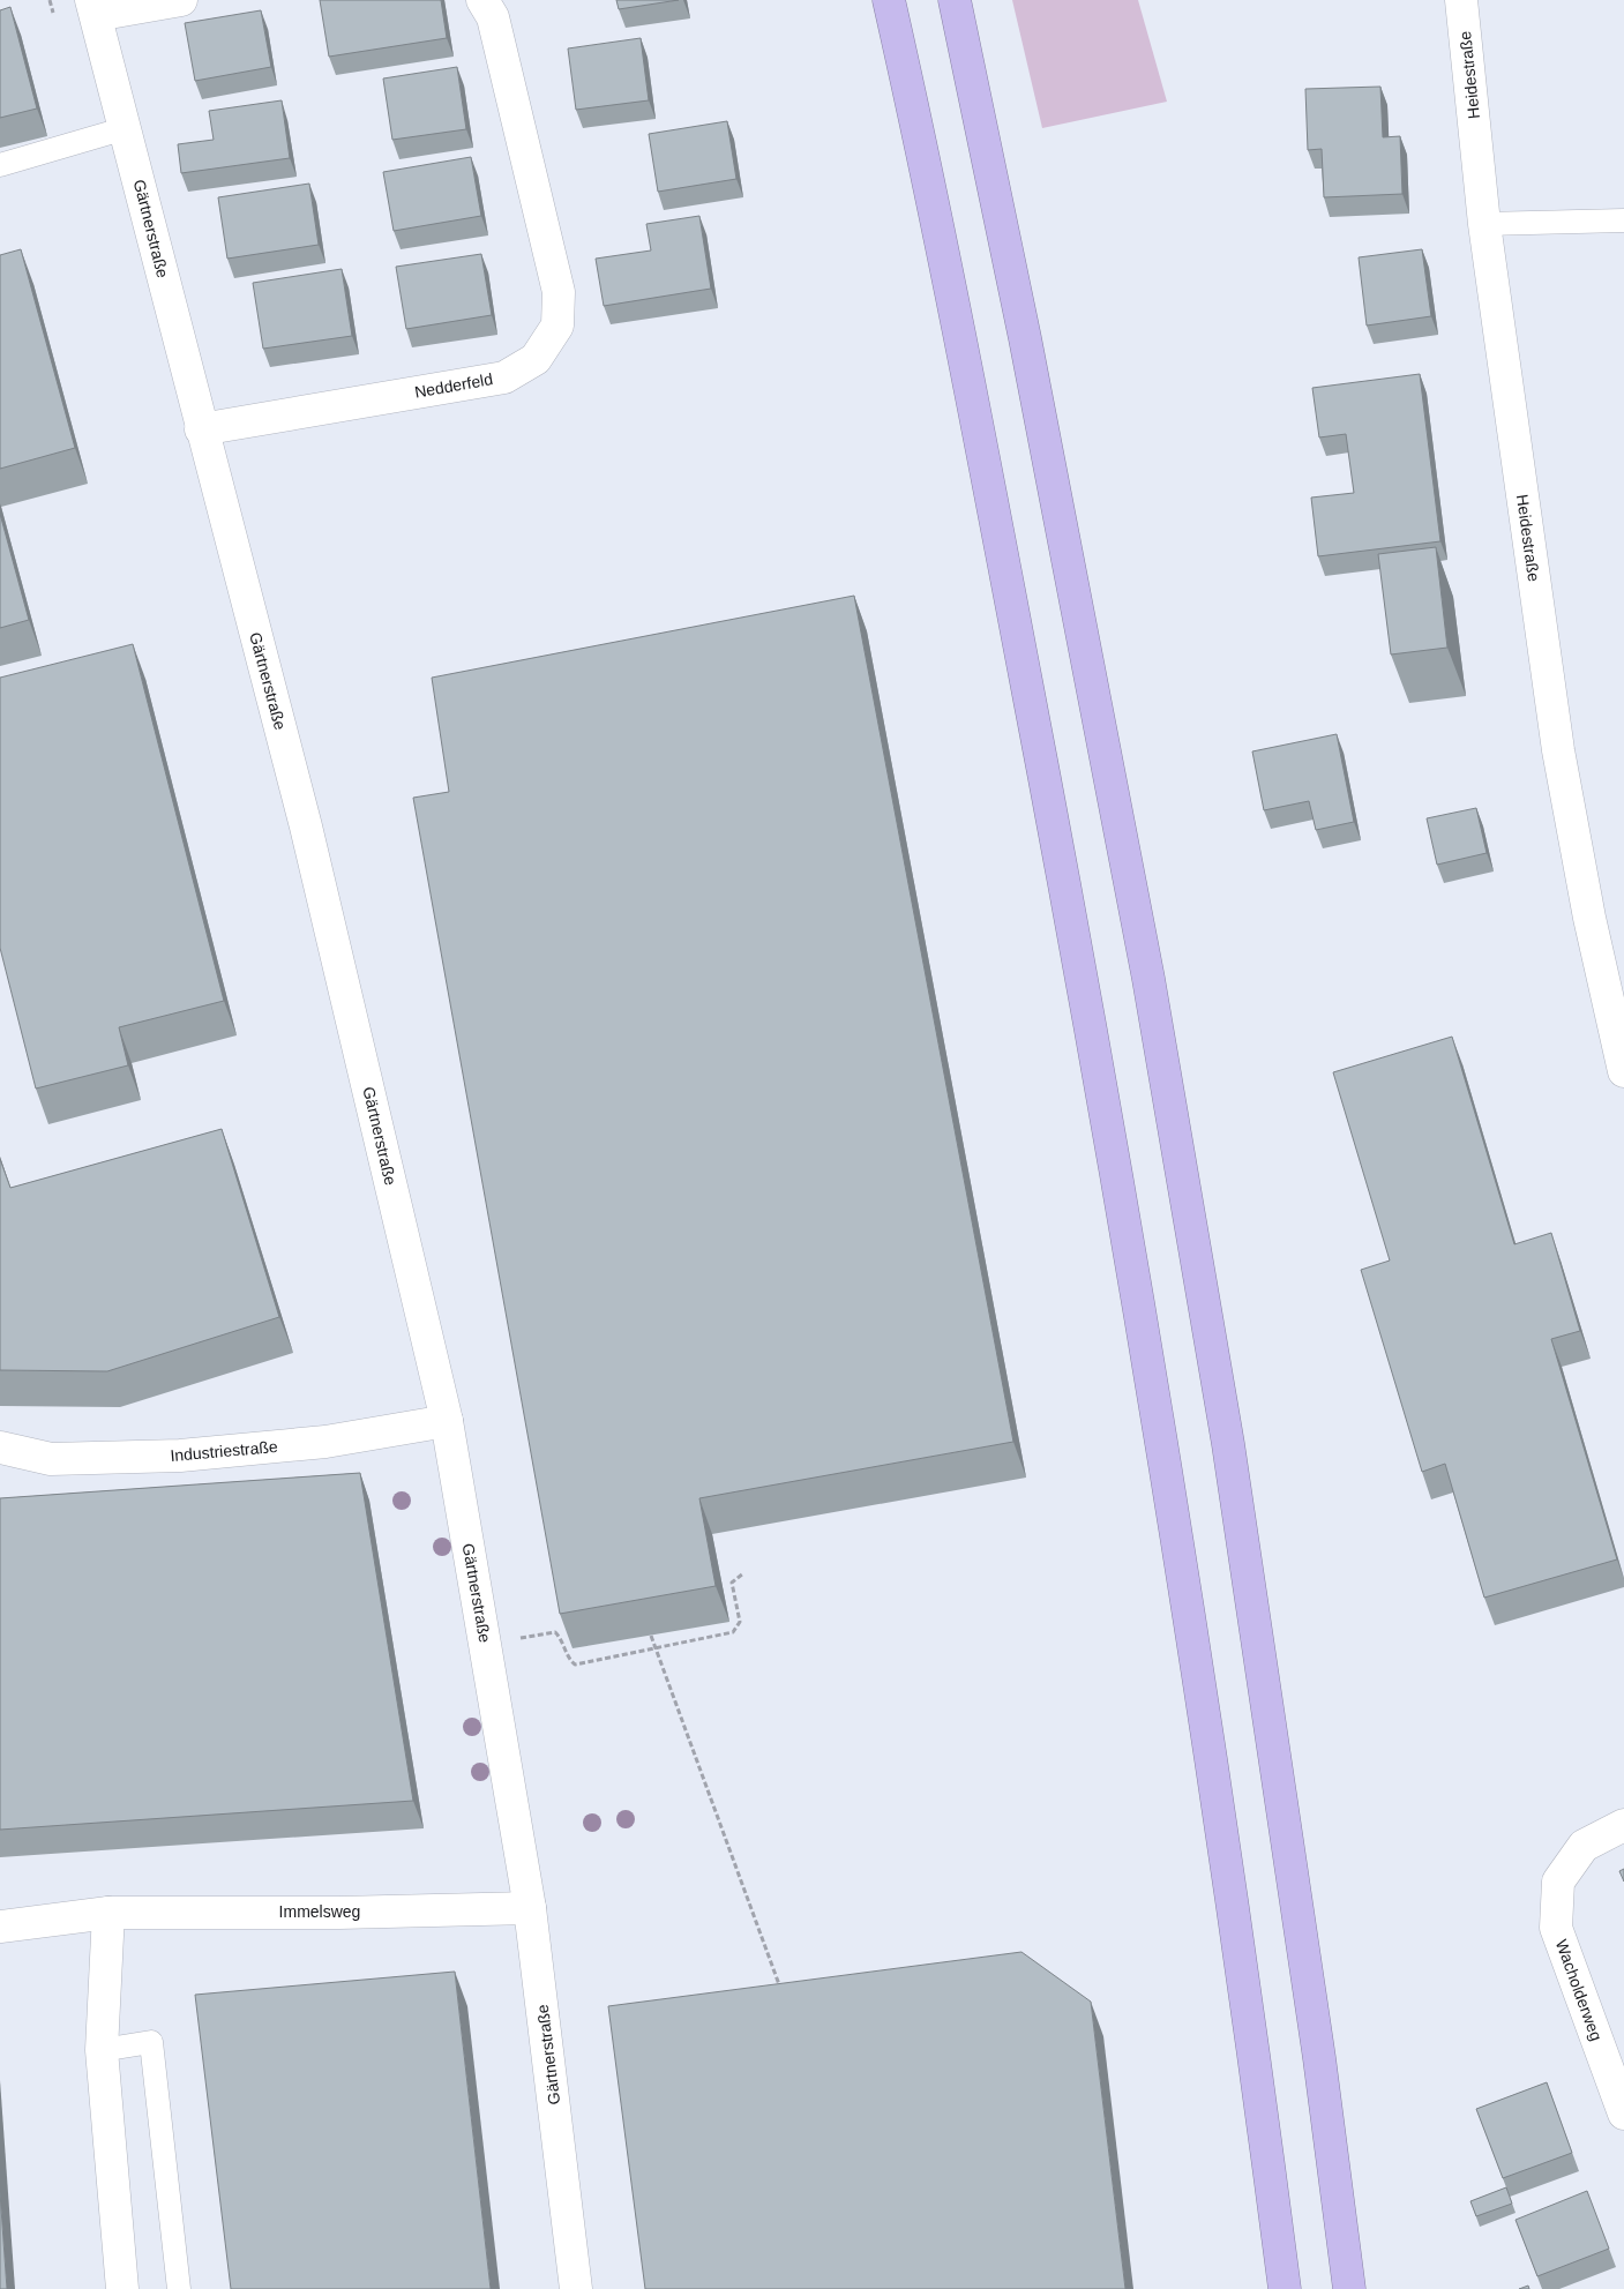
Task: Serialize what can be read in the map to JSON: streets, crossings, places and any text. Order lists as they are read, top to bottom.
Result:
{
  "streets": {
    "street": [
      "Heidestraße",
      "Gärtnerstraße",
      "Nedderfeld",
      "Industriestraße",
      "Immelsweg",
      "Wacholderweg"
    ]
  },
  "crossings": [
    ["Gärtnerstraße", "Nedderfeld"],
    ["Gärtnerstraße", "Industriestraße"],
    ["Gärtnerstraße", "Immelsweg"]
  ]
}
